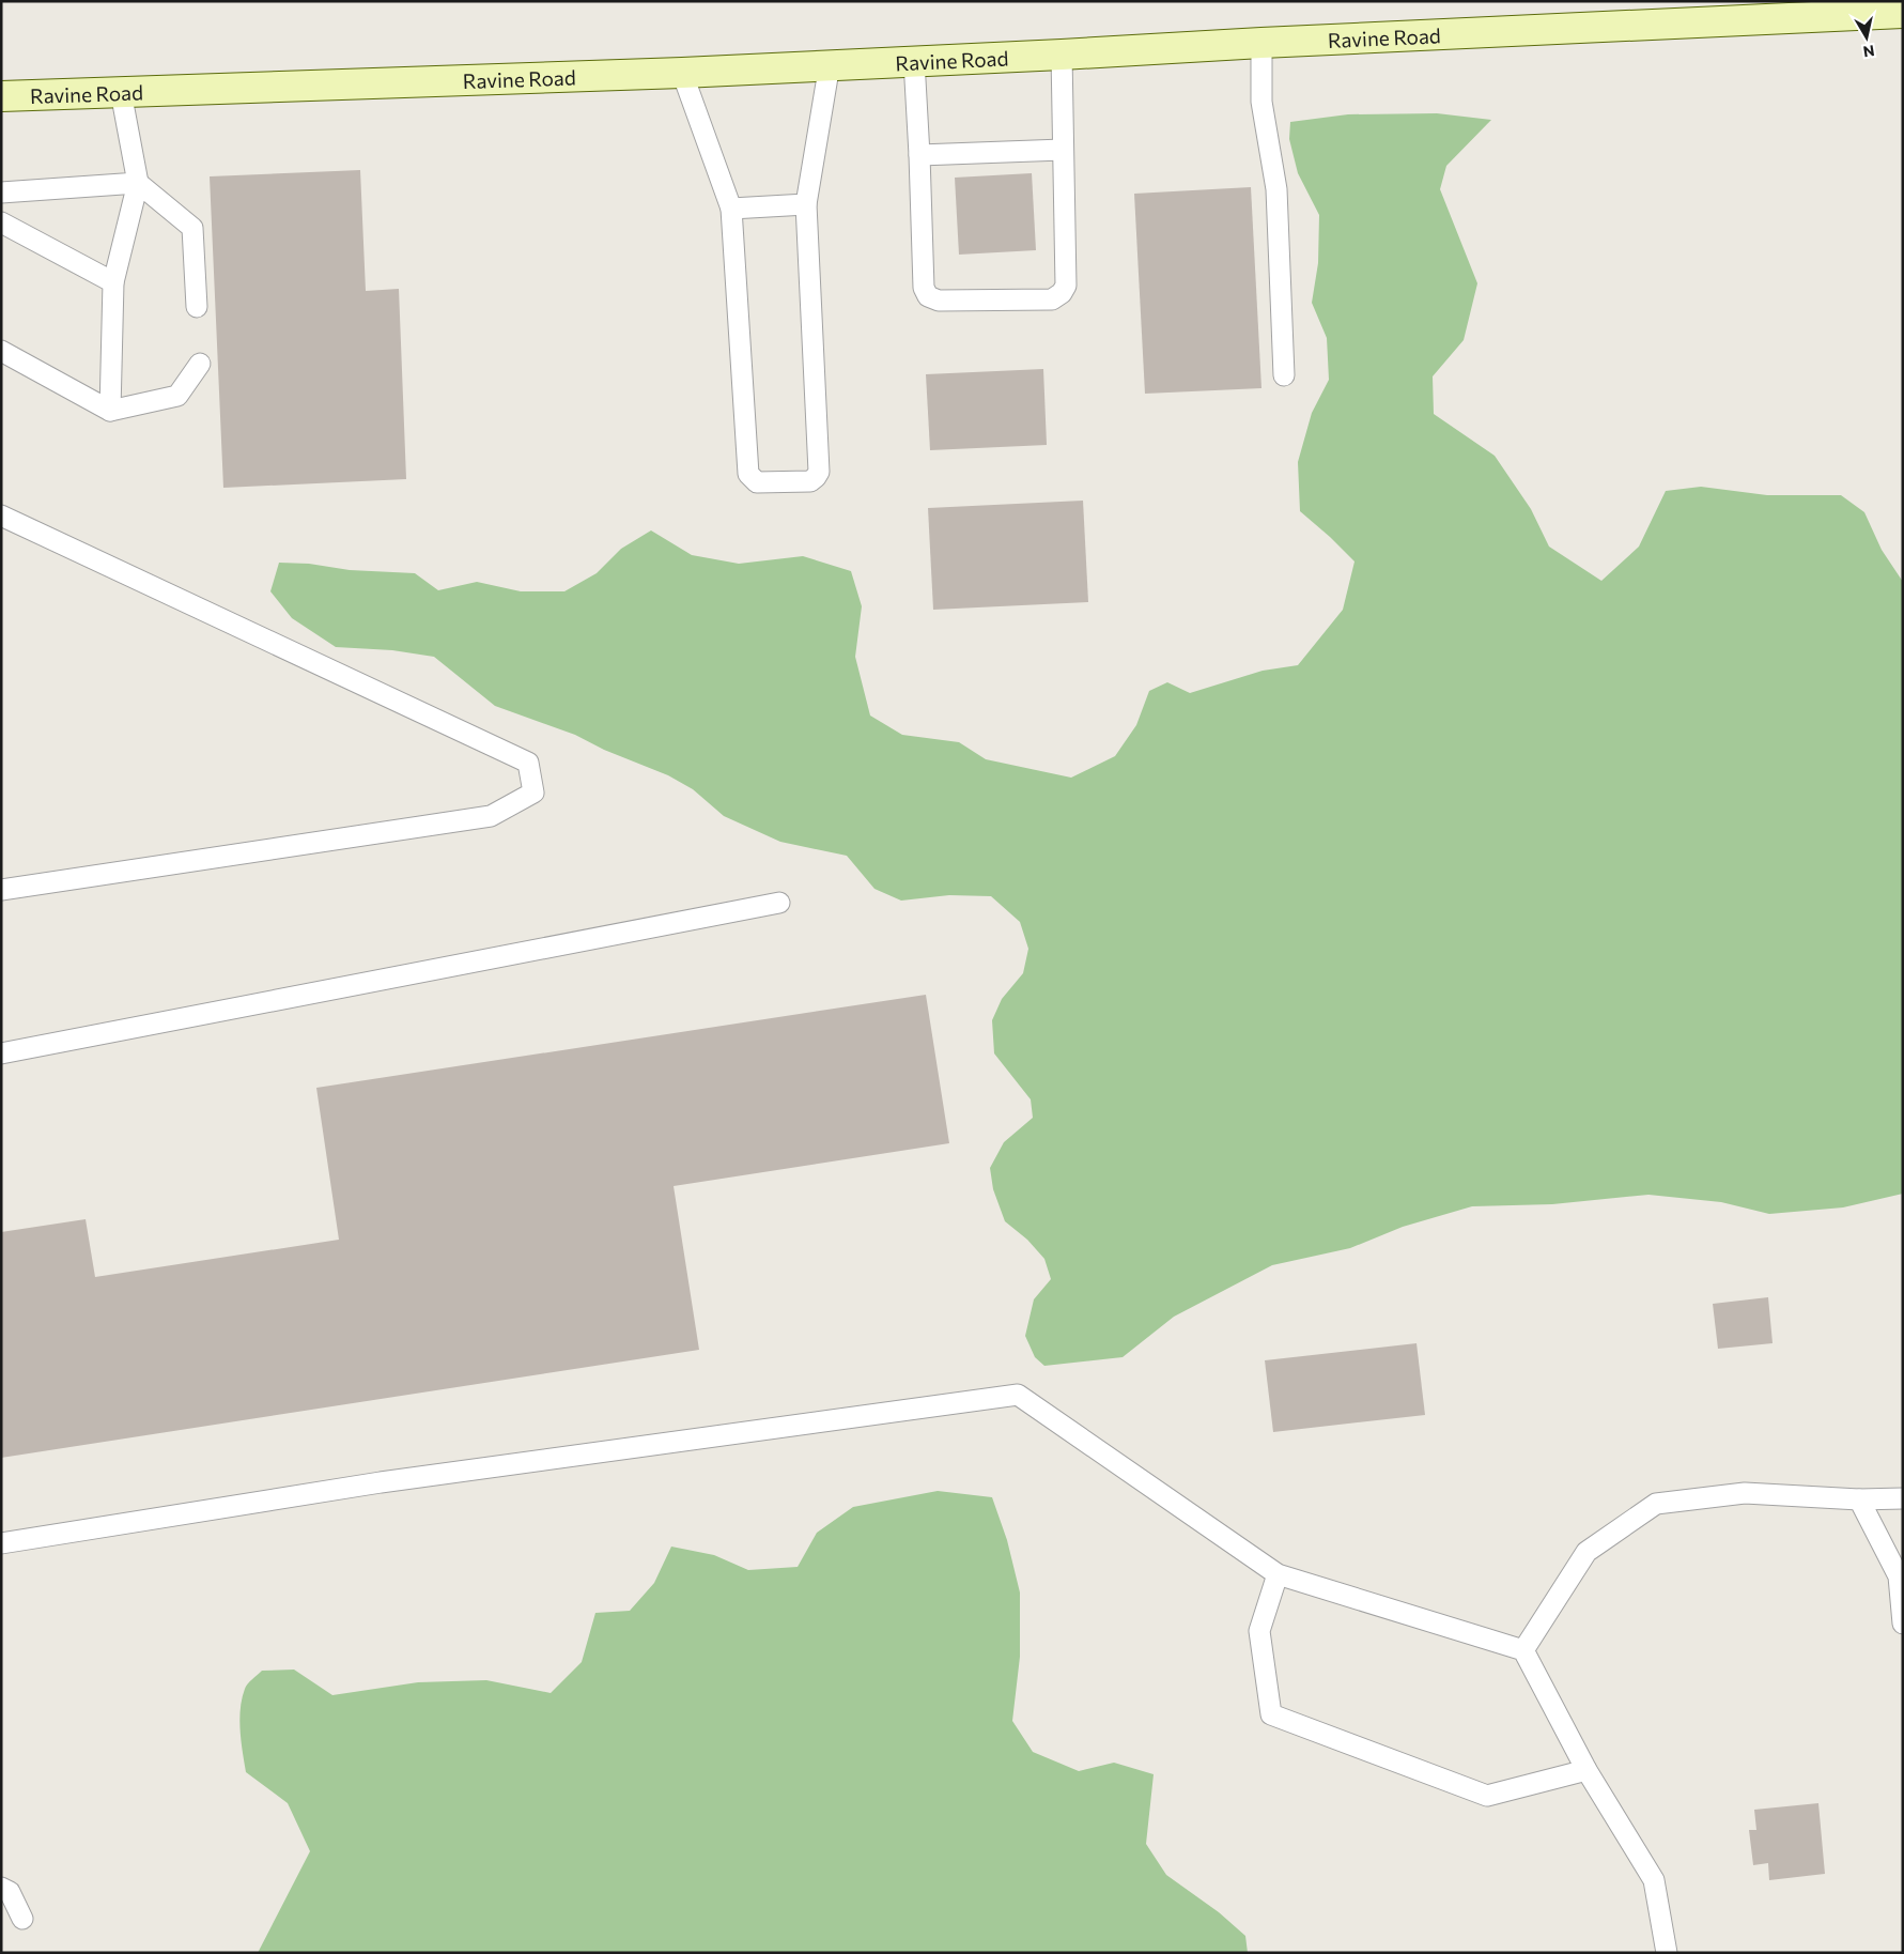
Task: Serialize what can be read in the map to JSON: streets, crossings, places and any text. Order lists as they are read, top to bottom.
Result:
{
  "streets": {
    "street": ["Ravine Road"]
  },
  "north": "bottom"
}
